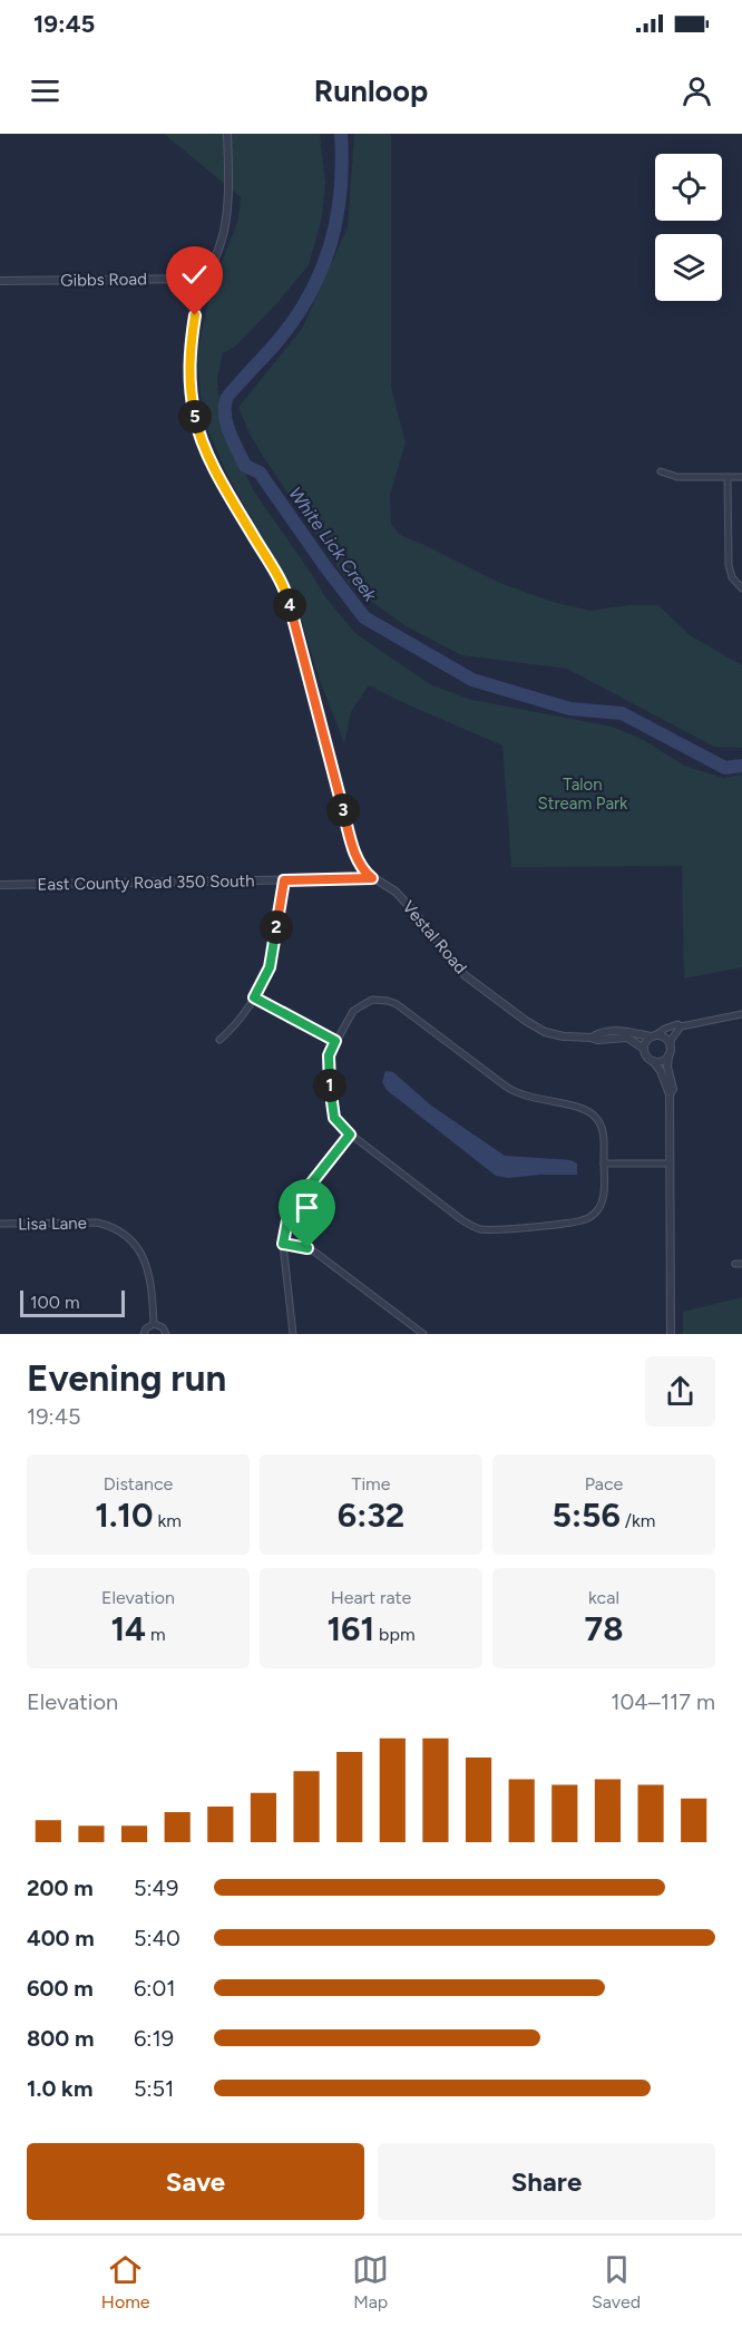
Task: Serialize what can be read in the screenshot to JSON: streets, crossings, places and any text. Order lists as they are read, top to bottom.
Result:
{
  "streets": {
    "street": [
      "Gibbs Road",
      "East County Road 350 South",
      "Vestal Road",
      "Lisa Lane"
    ]
  },
  "crossings": [
    ["Gibbs Road", "Vestal Road"],
    ["East County Road 350 South", "Vestal Road"]
  ],
  "water": ["White Lick Creek"],
  "parks": ["Talon Stream Park"],
  "scale_bar": "100 m",
  "page": {
    "status": "19:45",
    "header": "Runloop",
    "pins": [
      "5",
      "4",
      "3",
      "2",
      "1"
    ],
    "scale": "100 m",
    "heading": ["Evening run", "19:45"],
    "stats": [
      ["Distance", "1.10 km"],
      ["Time", "6:32"],
      ["Pace", "5:56 /km"],
      ["Elevation", "14 m"],
      ["Heart rate", "161 bpm"],
      ["kcal", "78"]
    ],
    "chart": ["Elevation", "104–117 m"],
    "list": [
      {
        "name": "200 m",
        "note": "5:49"
      },
      {
        "name": "400 m",
        "note": "5:40"
      },
      {
        "name": "600 m",
        "note": "6:01"
      },
      {
        "name": "800 m",
        "note": "6:19"
      },
      {
        "name": "1.0 km",
        "note": "5:51"
      }
    ],
    "buttons": ["Save", "Share"],
    "tabs": ["Home", "Map", "Saved"]
  }
}
